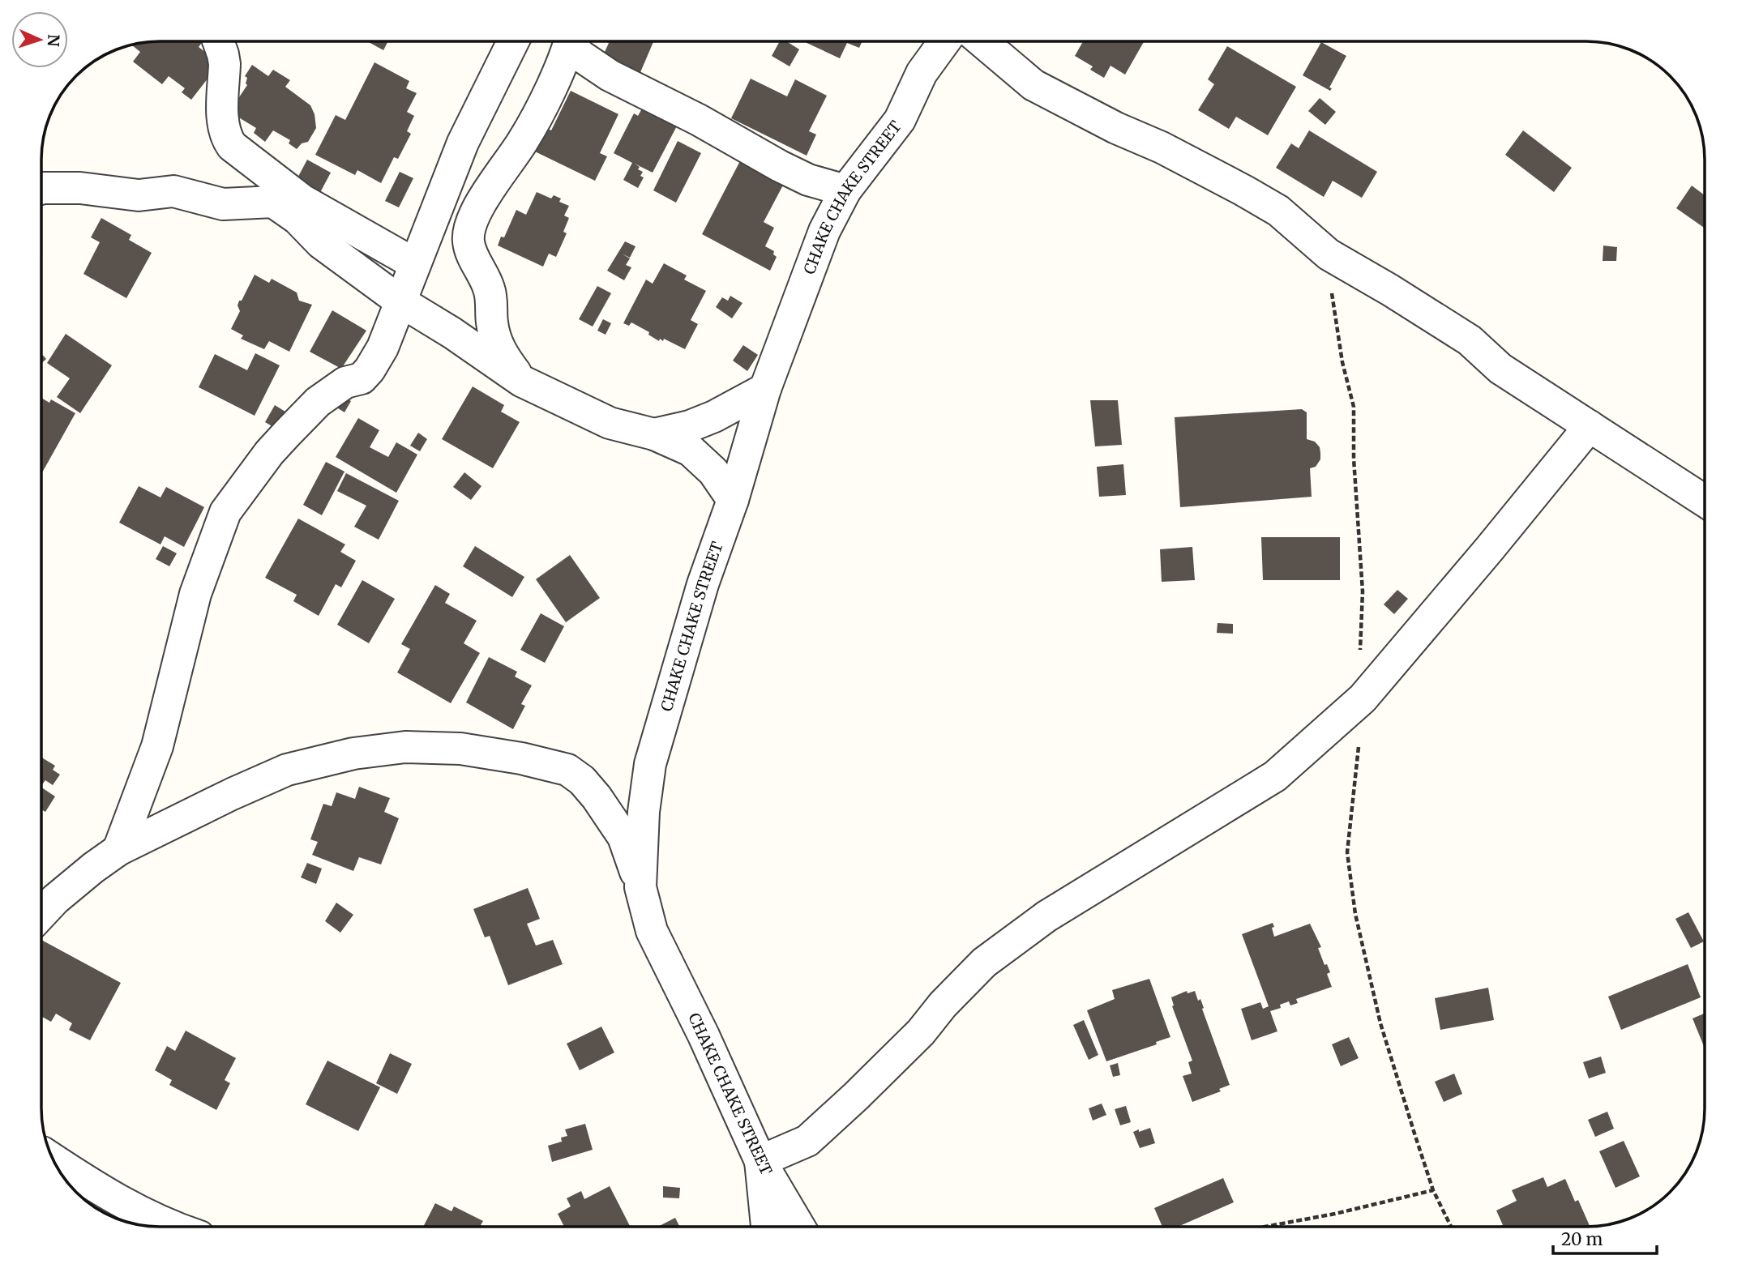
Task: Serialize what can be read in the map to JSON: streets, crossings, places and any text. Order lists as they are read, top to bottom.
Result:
{
  "streets": {
    "street": ["CHAKE CHAKE STREET"]
  },
  "scale_bar": "20 m",
  "north": "right"
}
